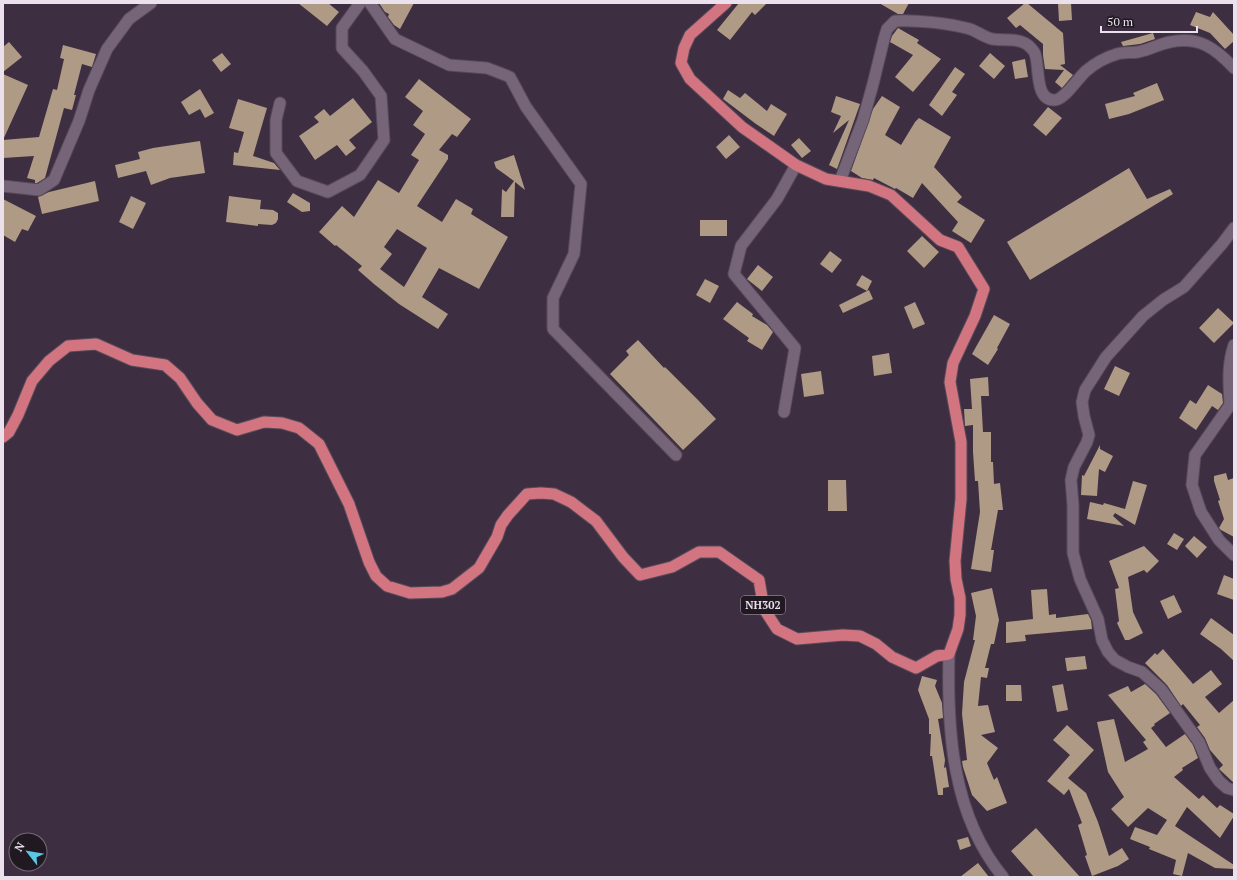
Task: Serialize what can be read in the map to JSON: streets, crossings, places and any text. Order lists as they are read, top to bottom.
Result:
{
  "streets": {
    "highway": ["NH302"]
  },
  "scale_bar": "50 m",
  "north": "top left"
}
